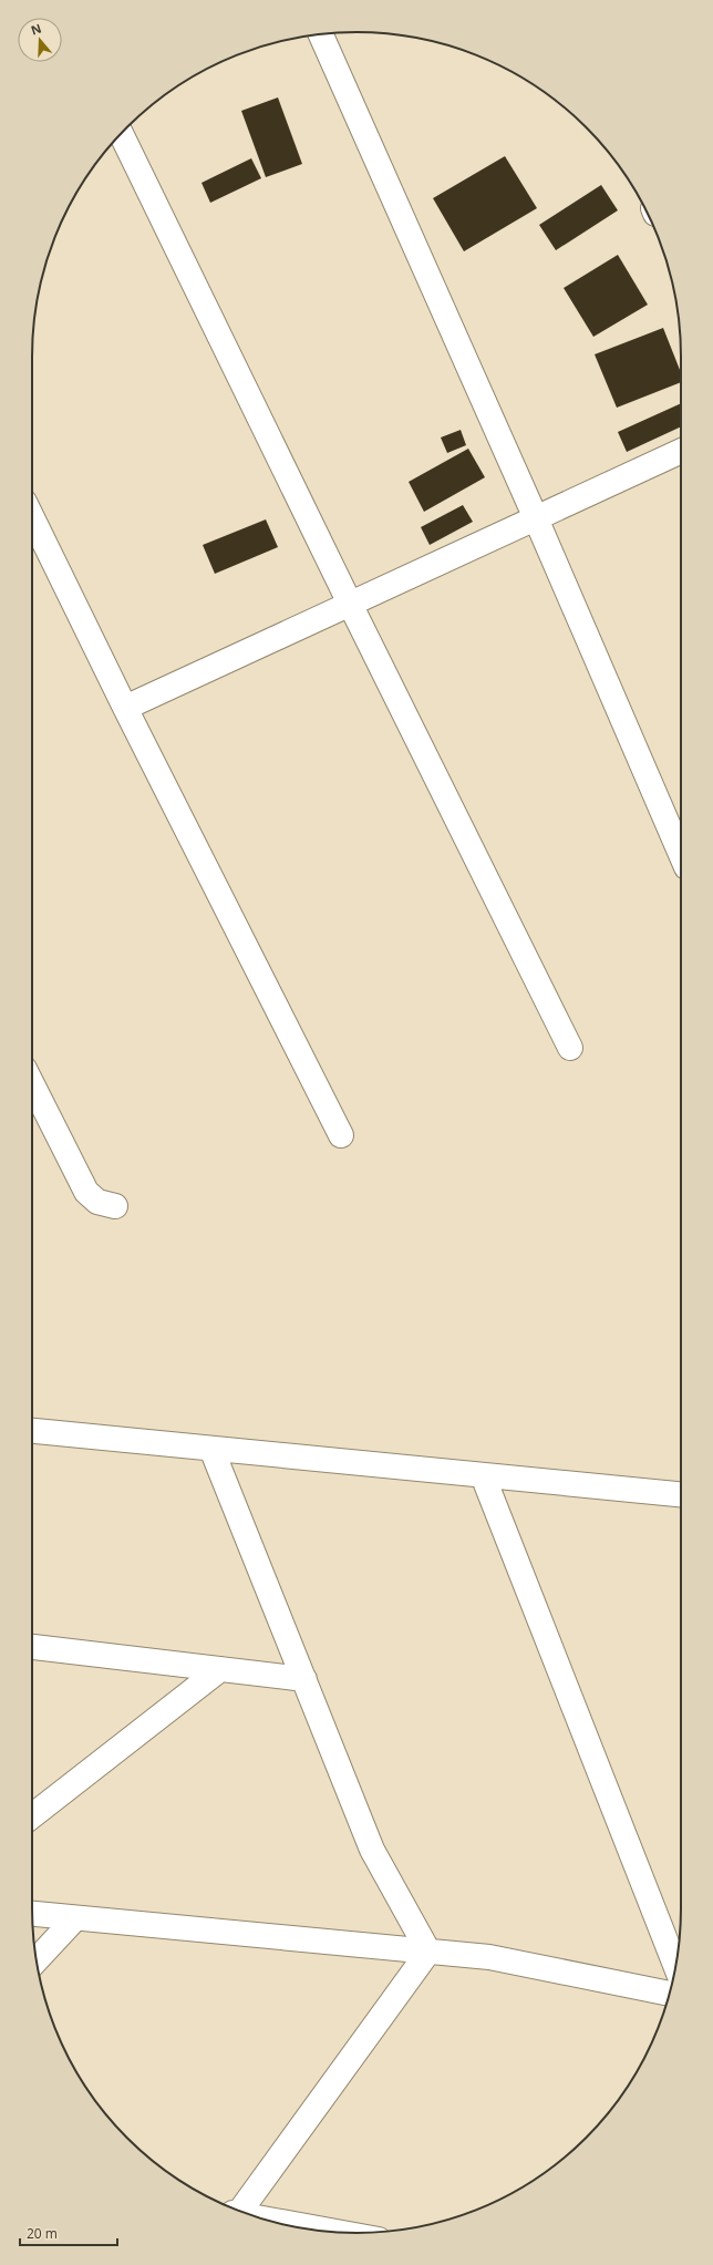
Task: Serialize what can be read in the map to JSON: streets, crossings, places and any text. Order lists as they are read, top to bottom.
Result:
{
  "scale_bar": "20 m",
  "north": "top"
}
